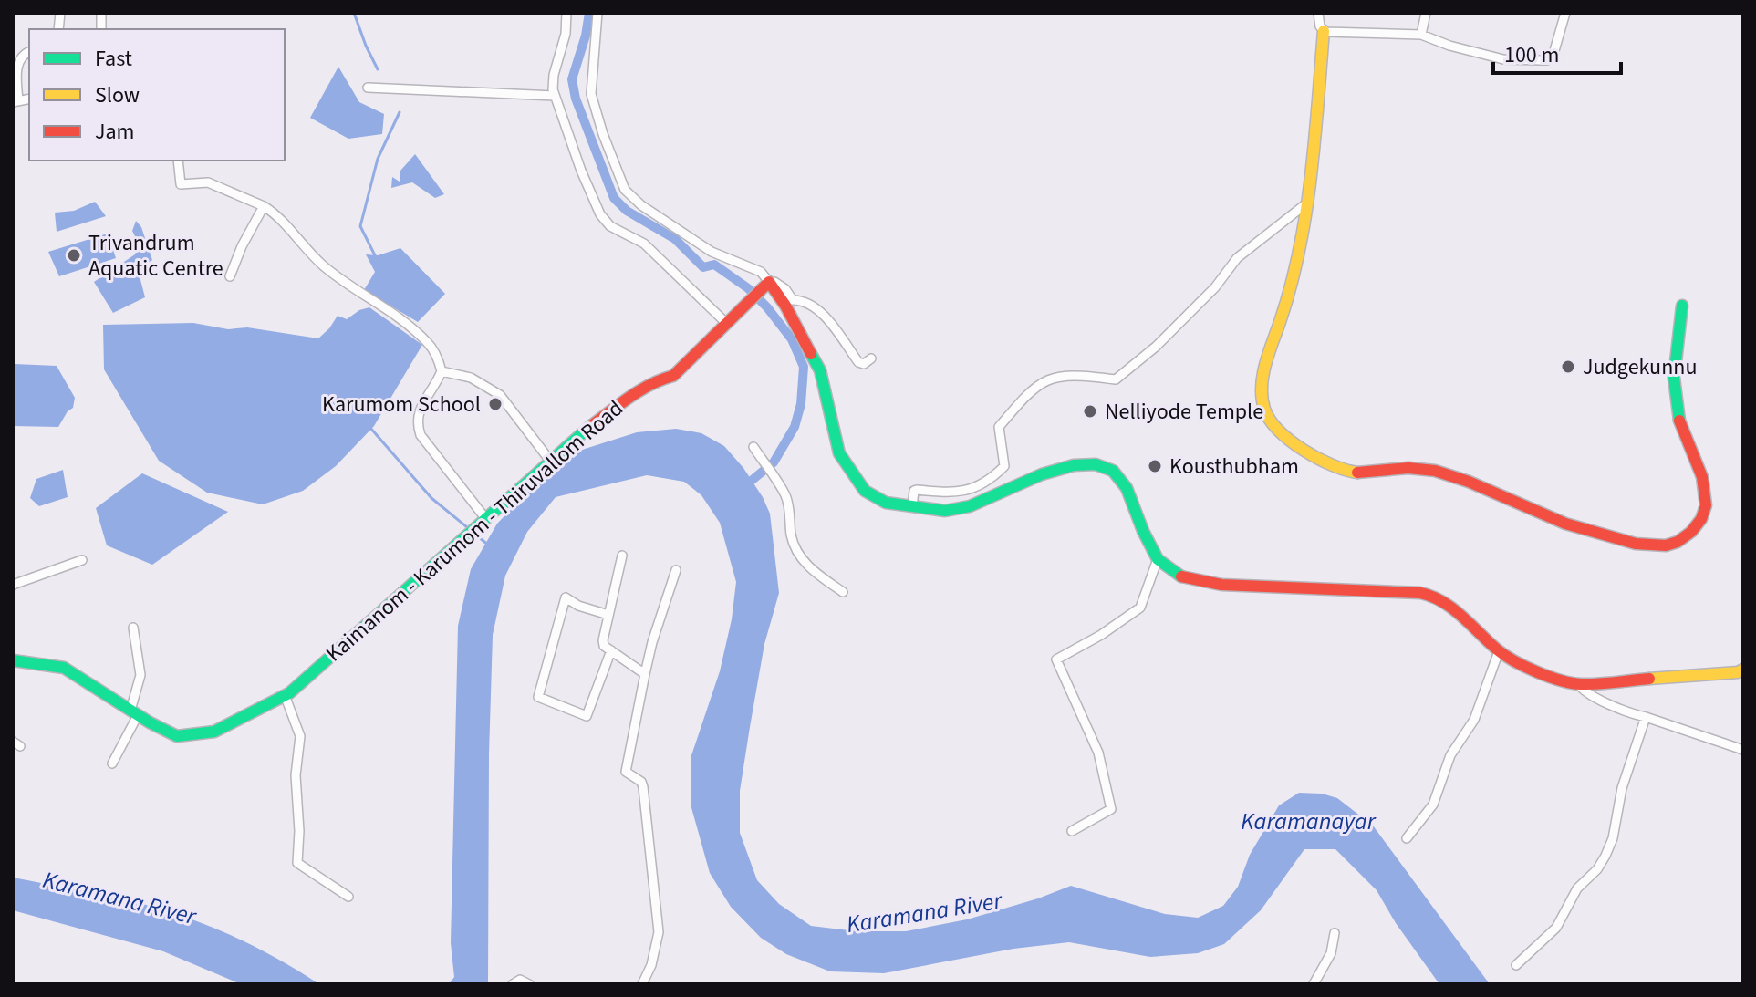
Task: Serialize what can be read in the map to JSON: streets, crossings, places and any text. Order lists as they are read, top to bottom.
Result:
{
  "streets": {
    "main road": ["Kaimanom - Karumom - Thiruvallom Road"]
  },
  "water": ["Karamanayar", "Karamana River"],
  "places": [
    "Trivandrum Aquatic Centre",
    "Judgekunnu",
    "Karumom School",
    "Nelliyode Temple",
    "Kousthubham"
  ],
  "legend": ["Fast", "Slow", "Jam"],
  "scale_bar": "100 m"
}
